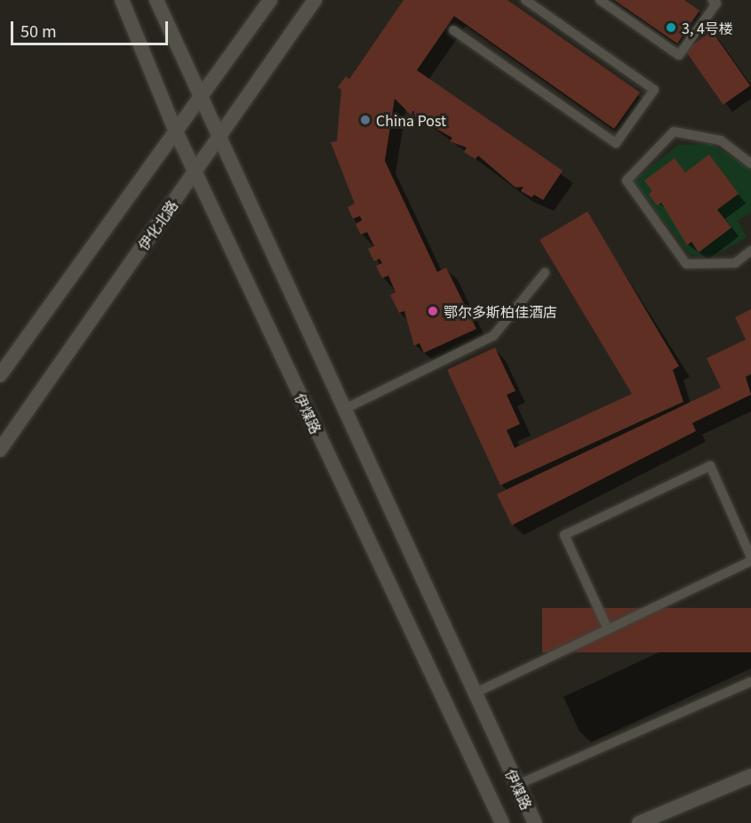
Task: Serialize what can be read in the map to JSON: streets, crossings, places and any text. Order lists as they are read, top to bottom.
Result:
{
  "streets": {
    "main road": ["伊化北路", "伊煤路"]
  },
  "crossings": [
    ["伊化北路", "伊煤路"]
  ],
  "places": ["3, 4号楼", "China Post", "鄂尔多斯柏佳酒店"],
  "scale_bar": "50 m"
}
